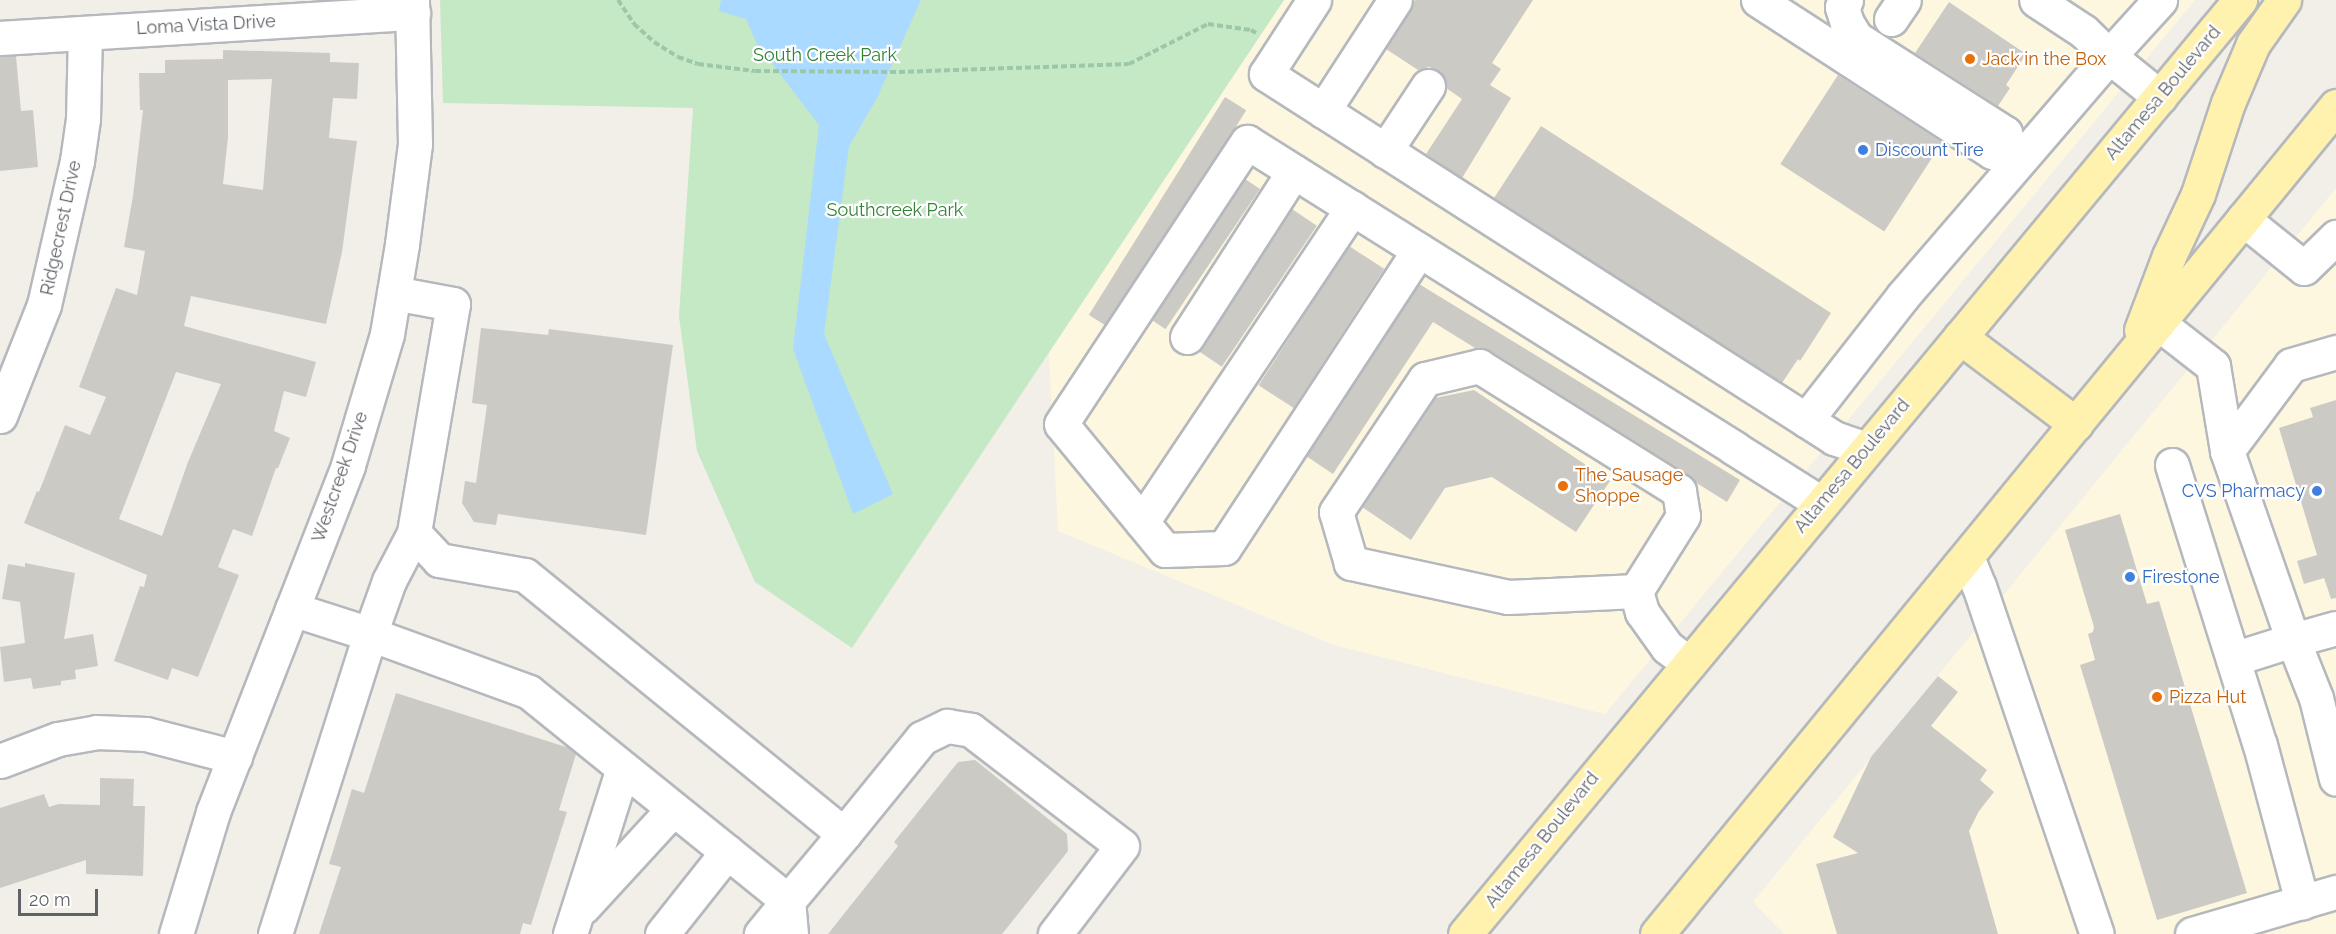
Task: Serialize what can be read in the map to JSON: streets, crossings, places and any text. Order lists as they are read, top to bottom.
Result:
{
  "streets": {
    "main road": ["Altamesa Boulevard"],
    "street": ["Loma Vista Drive", "Ridgecrest Drive", "Westcreek Drive"]
  },
  "crossings": [
    ["Loma Vista Drive", "Ridgecrest Drive"],
    ["Loma Vista Drive", "Westcreek Drive"]
  ],
  "parks": ["South Creek Park", "Southcreek Park"],
  "places": [
    "Jack in the Box",
    "Discount Tire",
    "The Sausage Shoppe",
    "CVS Pharmacy",
    "Firestone",
    "Pizza Hut"
  ],
  "scale_bar": "20 m"
}
